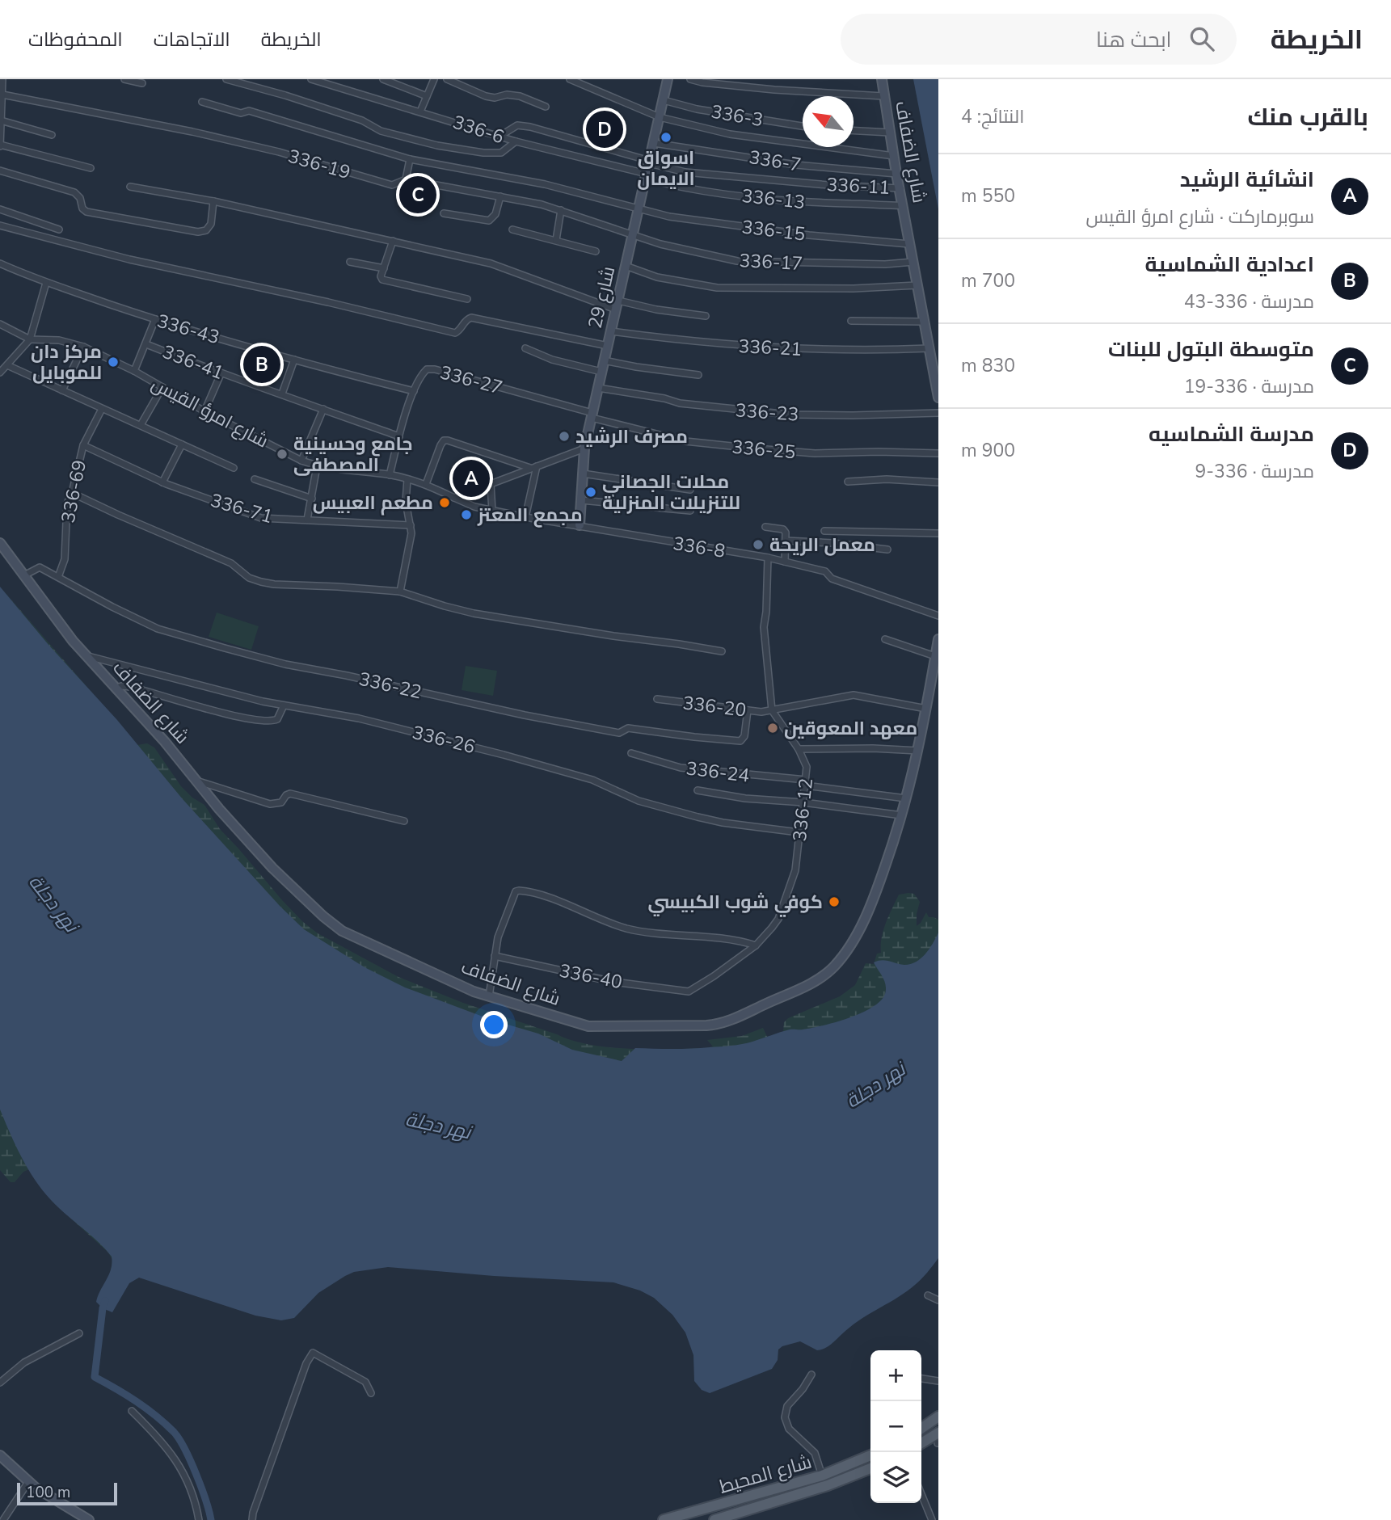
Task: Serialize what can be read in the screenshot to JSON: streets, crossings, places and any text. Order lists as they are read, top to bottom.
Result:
{
  "streets": {
    "main road": ["شارع المحيط"],
    "street": [
      "336-3",
      "336-6",
      "شارع الضفاف",
      "336-7",
      "336-19",
      "336-11",
      "336-13",
      "336-15",
      "336-17",
      "شارع 29",
      "336-43",
      "336-21",
      "336-41",
      "336-27",
      "شارع امرؤ القيس",
      "336-23",
      "336-25",
      "336-69",
      "336-71",
      "336-8",
      "336-22",
      "336-20",
      "336-26",
      "336-24",
      "336-12",
      "336-40"
    ]
  },
  "crossings": [
    ["336-3", "شارع 29"],
    ["336-6", "336-11"],
    ["336-6", "336-13"],
    ["336-6", "شارع 29"],
    ["شارع الضفاف", "336-7"],
    ["شارع الضفاف", "336-11"],
    ["شارع الضفاف", "336-13"],
    ["شارع الضفاف", "336-15"],
    ["شارع الضفاف", "336-17"],
    ["شارع الضفاف", "336-21"],
    ["شارع الضفاف", "336-22"],
    ["شارع الضفاف", "336-20"],
    ["شارع الضفاف", "336-26"],
    ["شارع الضفاف", "336-24"],
    ["336-7", "شارع 29"],
    ["336-19", "336-17"],
    ["336-19", "شارع 29"],
    ["336-11", "شارع 29"],
    ["336-13", "شارع 29"],
    ["336-15", "شارع 29"],
    ["336-17", "شارع 29"],
    ["شارع 29", "336-21"],
    ["شارع 29", "336-27"],
    ["شارع 29", "336-23"],
    ["شارع 29", "336-25"],
    ["شارع 29", "336-8"],
    ["336-43", "336-27"],
    ["336-41", "336-27"],
    ["336-27", "شارع امرؤ القيس"],
    ["336-27", "336-25"],
    ["شارع امرؤ القيس", "336-8"],
    ["336-69", "336-71"],
    ["336-69", "336-22"],
    ["336-8", "336-12"],
    ["336-22", "336-20"],
    ["336-20", "336-12"],
    ["336-26", "336-12"],
    ["336-24", "336-12"],
    ["336-12", "336-40"]
  ],
  "water": ["نهر دجلة"],
  "places": [
    "اسواق الايمان",
    "مركز دان للموبايل",
    "مصرف الرشيد",
    "جامع وحسينية المصطفى",
    "محلات الجصاني للتنزيلات المنزلية",
    "مطعم العبيس",
    "مجمع المعتز",
    "معمل الريحة",
    "معهد المعوقين",
    "كوفي شوب الكبيسي"
  ],
  "scale_bar": "100 m",
  "north": "top left",
  "page": {
    "header": "الخريطة",
    "search": "ابحث هنا",
    "nav": ["الخريطة", "الاتجاهات", "المحفوظات"],
    "heading": ["بالقرب منك", "النتائج: 4"],
    "pins": [
      "D",
      "C",
      "B",
      "A"
    ],
    "list": [
      {
        "mark": "A",
        "name": "انشائية الرشيد",
        "note": "سوبرماركت · شارع امرؤ القيس",
        "value": "550 m"
      },
      {
        "mark": "B",
        "name": "اعدادية الشماسية",
        "note": "مدرسة · 336-43",
        "value": "700 m"
      },
      {
        "mark": "C",
        "name": "متوسطة البتول للبنات",
        "note": "مدرسة · 336-19",
        "value": "830 m"
      },
      {
        "mark": "D",
        "name": "مدرسة الشماسيه",
        "note": "مدرسة · 336-9",
        "value": "900 m"
      }
    ],
    "map_buttons": ["+", "−"],
    "scale": "100 m"
  }
}
